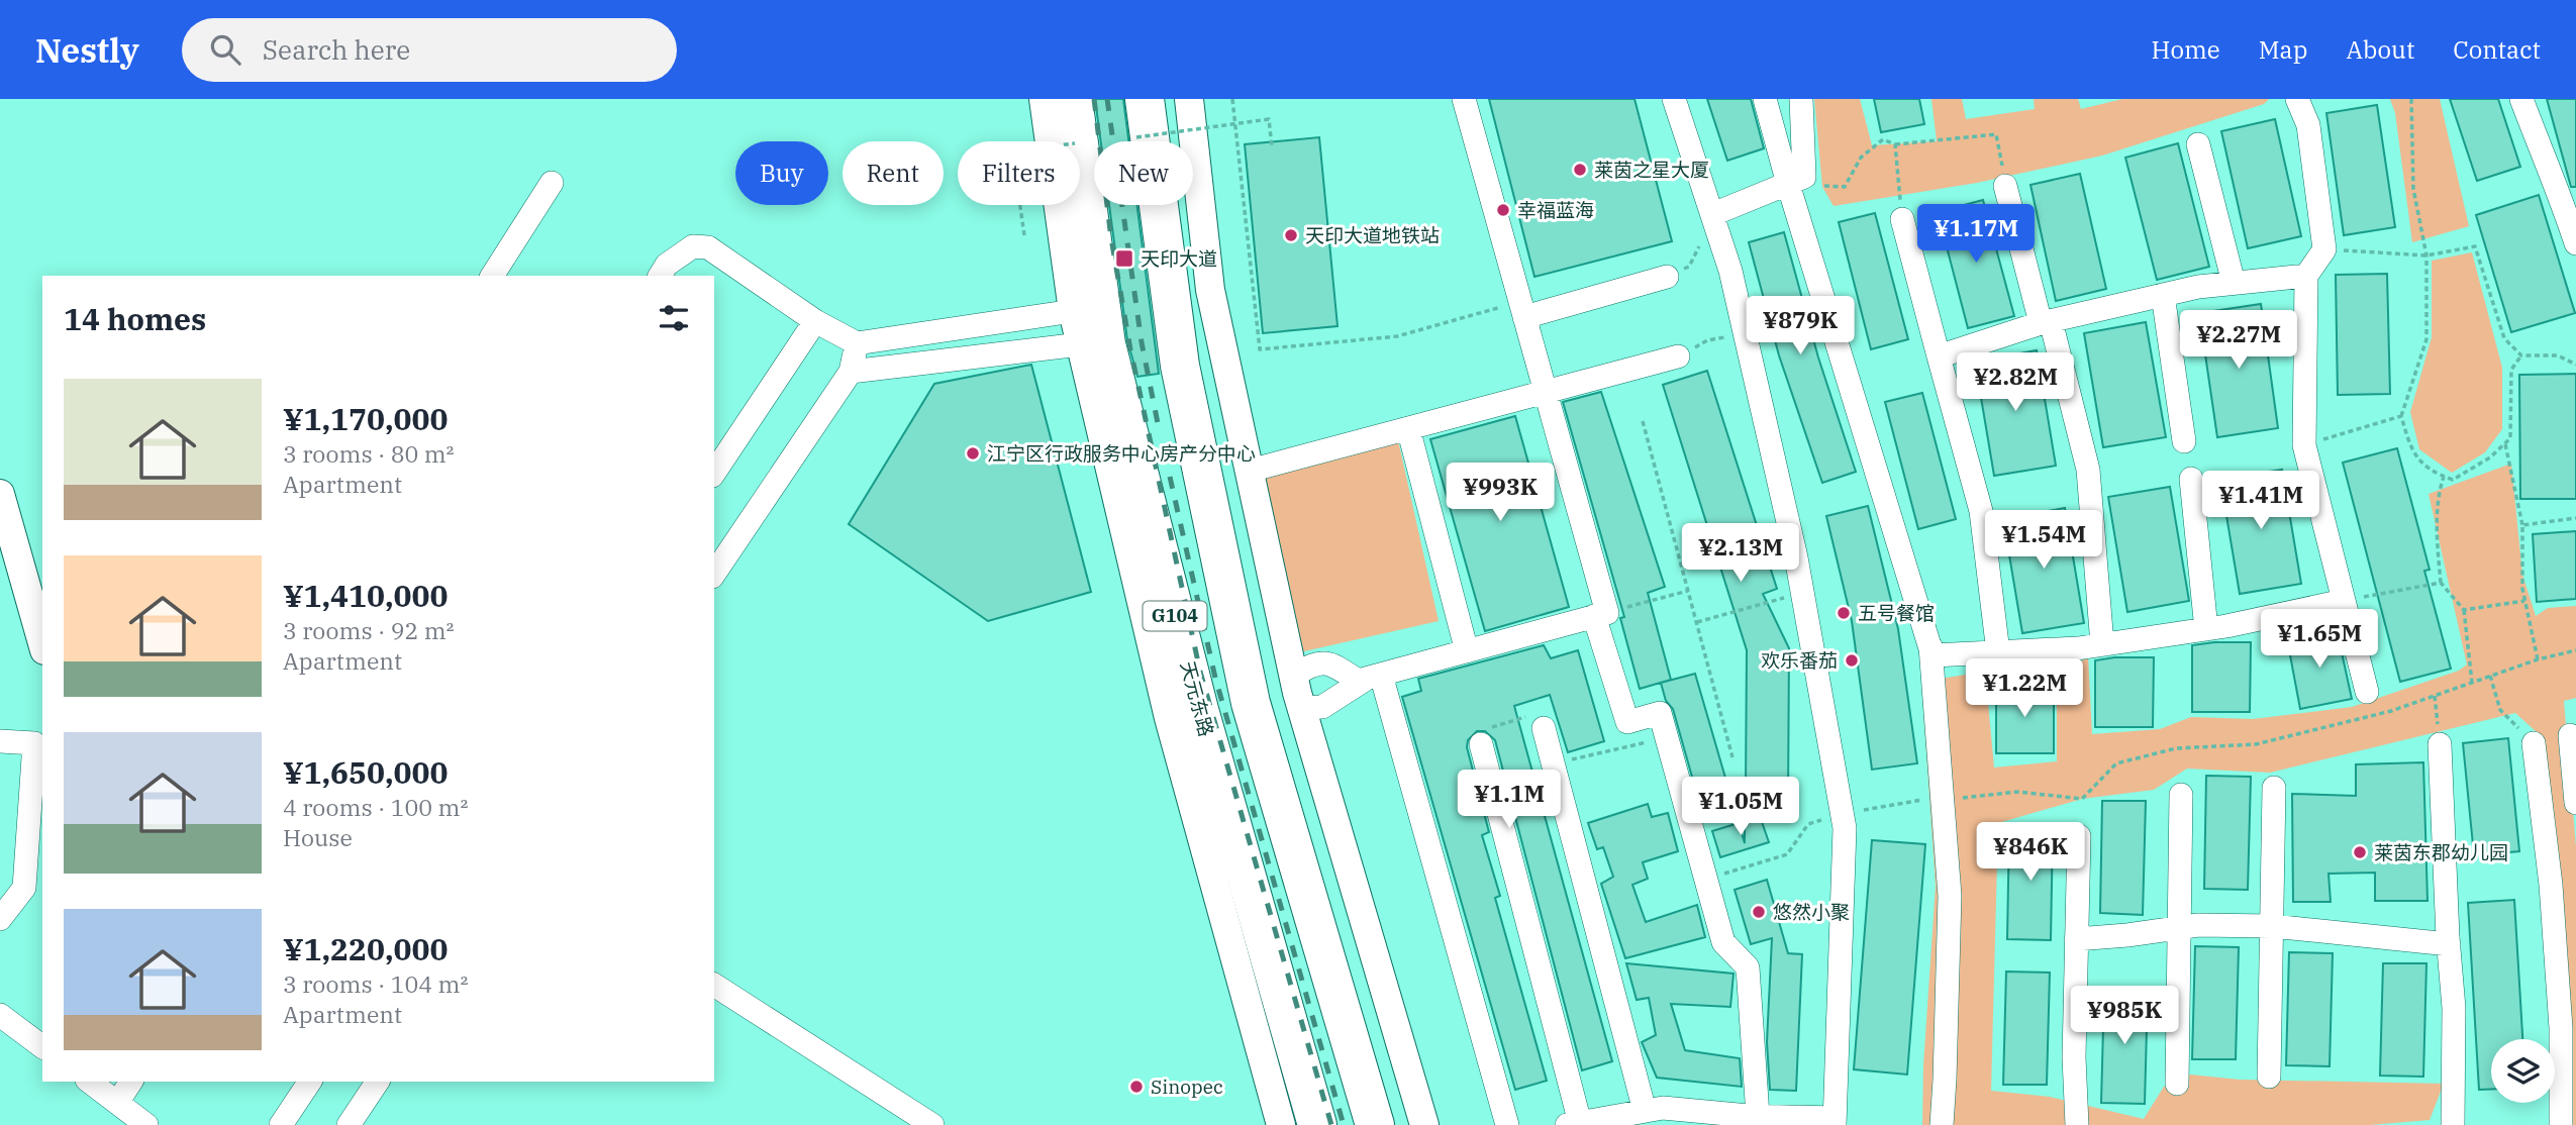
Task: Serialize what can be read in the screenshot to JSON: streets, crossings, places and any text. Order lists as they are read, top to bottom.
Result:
{
  "streets": {
    "highway": ["G104", "天元东路"]
  },
  "places": {
    "other": [
      "莱茵之星大厦",
      "幸福蓝海",
      "天印大道地铁站",
      "江宁区行政服务中心房产分中心",
      "五号餐馆",
      "欢乐番茄",
      "莱茵东郡幼儿园",
      "悠然小聚",
      "Sinopec"
    ],
    "transit": ["天印大道"]
  },
  "page": {
    "header": "Nestly",
    "search": "Search here",
    "nav": [
      "Home",
      "Map",
      "About",
      "Contact"
    ],
    "chip": [
      "Buy",
      "Rent",
      "Filters",
      "New"
    ],
    "price": [
      "¥1.17M",
      "¥879K",
      "¥2.27M",
      "¥2.82M",
      "¥993K",
      "¥1.41M",
      "¥1.54M",
      "¥2.13M",
      "¥1.65M",
      "¥1.22M",
      "¥1.1M",
      "¥1.05M",
      "¥846K",
      "¥985K"
    ],
    "heading": "14 homes",
    "list": [
      {
        "name": "¥1,170,000",
        "note": "3 rooms · 80 m² · Apartment"
      },
      {
        "name": "¥1,410,000",
        "note": "3 rooms · 92 m² · Apartment"
      },
      {
        "name": "¥1,650,000",
        "note": "4 rooms · 100 m² · House"
      },
      {
        "name": "¥1,220,000",
        "note": "3 rooms · 104 m² · Apartment"
      }
    ]
  }
}
